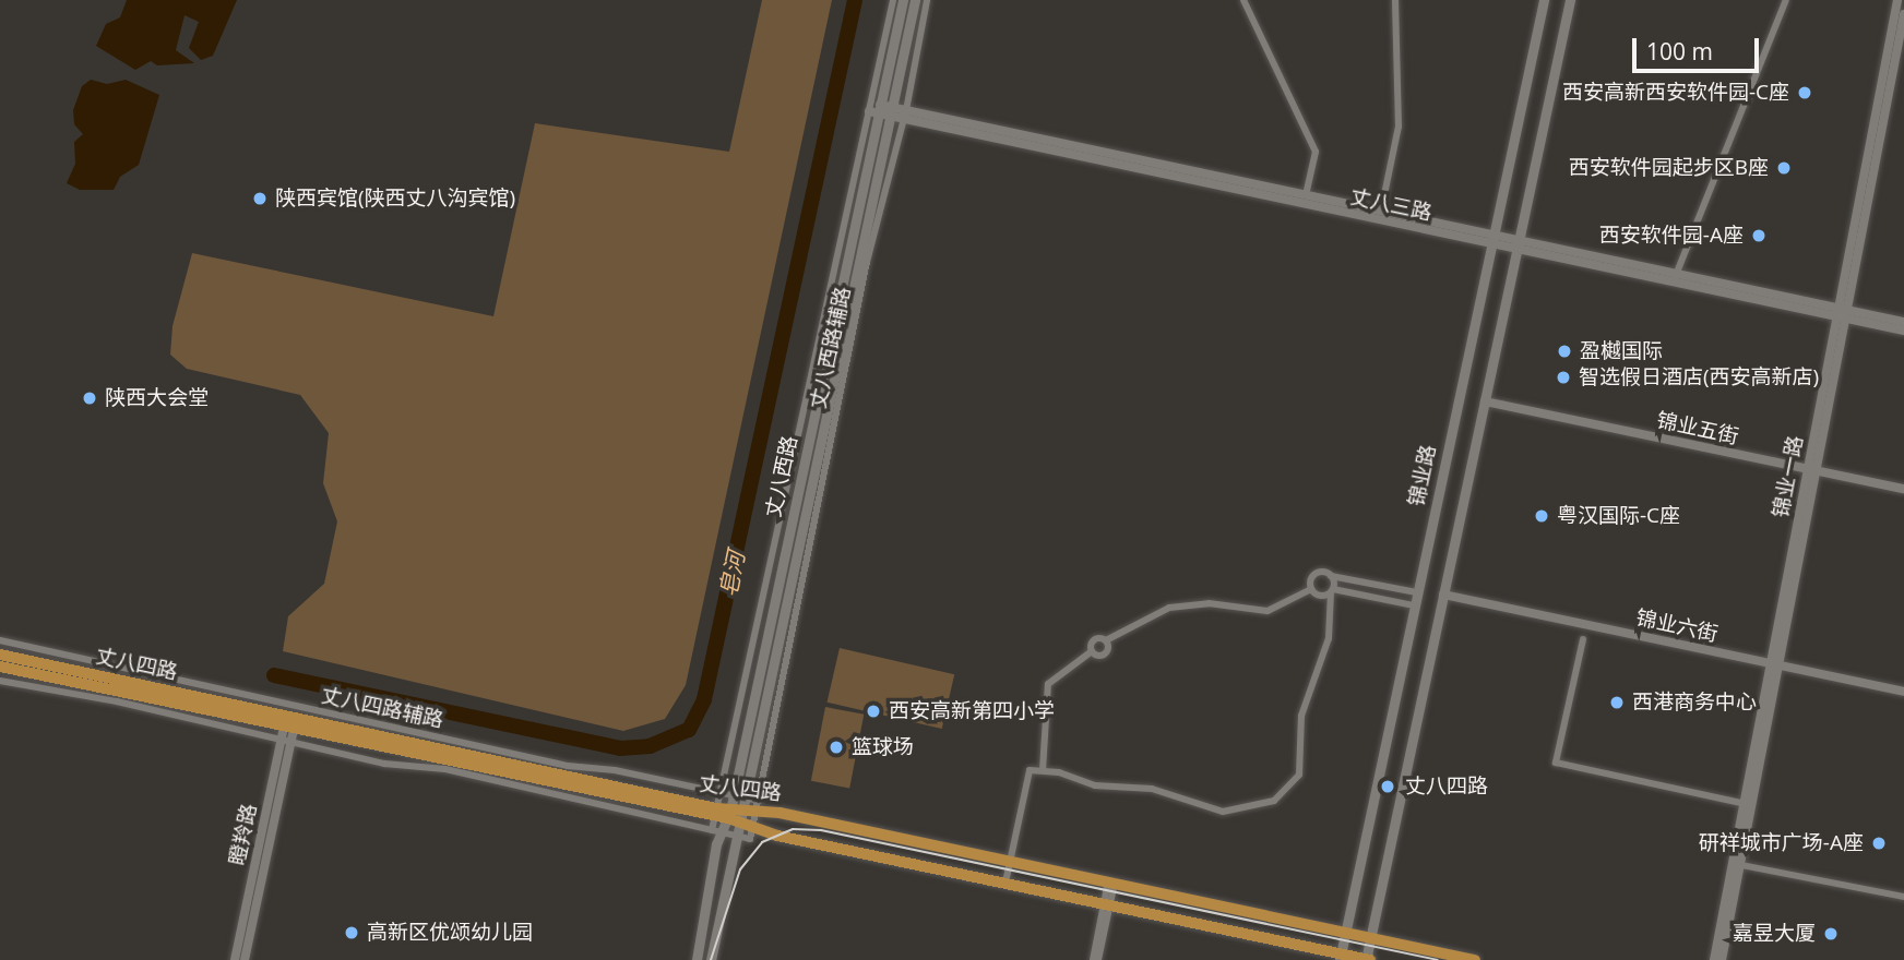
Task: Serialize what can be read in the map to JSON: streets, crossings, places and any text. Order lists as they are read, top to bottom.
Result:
{
  "streets": {
    "main road": ["锦业路", "丈八西路", "丈八四路"],
    "street": [
      "丈八三路",
      "丈八西路辅路",
      "锦业五街",
      "锦业一路",
      "锦业六街",
      "丈八四路辅路",
      "瞪羚路"
    ]
  },
  "crossings": [
    ["丈八三路", "丈八西路辅路"],
    ["丈八三路", "锦业路"],
    ["丈八三路", "丈八西路"],
    ["丈八三路", "锦业一路"],
    ["丈八西路辅路", "丈八西路"],
    ["丈八西路辅路", "丈八四路"],
    ["丈八西路辅路", "丈八四路辅路"],
    ["锦业五街", "锦业一路"],
    ["锦业路", "丈八四路"],
    ["丈八西路", "丈八四路"],
    ["丈八西路", "丈八四路辅路"],
    ["锦业一路", "锦业六街"],
    ["丈八四路", "瞪羚路"]
  ],
  "water": ["皂河"],
  "places": [
    "西安高新西安软件园-C座",
    "西安软件园起步区B座",
    "陕西宾馆(陕西丈八沟宾馆)",
    "西安软件园-A座",
    "盈樾国际",
    "智选假日酒店(西安高新店)",
    "陕西大会堂",
    "粤汉国际-C座",
    "西港商务中心",
    "西安高新第四小学",
    "篮球场",
    "丈八四路",
    "研祥城市广场-A座",
    "高新区优颂幼儿园",
    "嘉昱大厦"
  ],
  "scale_bar": "100 m"
}
